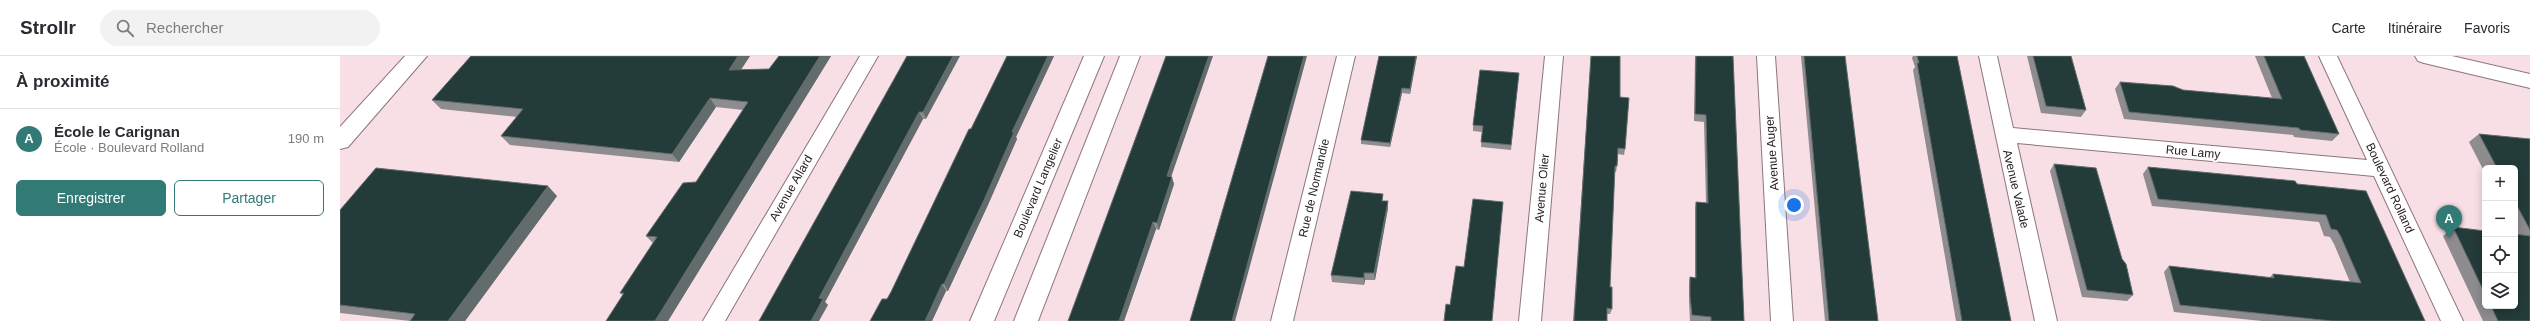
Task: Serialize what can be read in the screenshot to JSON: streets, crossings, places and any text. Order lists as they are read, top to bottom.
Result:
{
  "streets": {
    "main road": ["Boulevard Langelier"],
    "street": [
      "Rue Lamy",
      "Avenue Auger",
      "Avenue Allard",
      "Rue de Normandie",
      "Avenue Olier",
      "Boulevard Rolland",
      "Avenue Valade"
    ]
  },
  "crossings": [
    ["Rue Lamy", "Boulevard Rolland"],
    ["Rue Lamy", "Avenue Valade"]
  ],
  "page": {
    "header": "Strollr",
    "search": "Rechercher",
    "nav": ["Carte", "Itinéraire", "Favoris"],
    "heading": "À proximité",
    "list": [
      {
        "mark": "A",
        "name": "École le Carignan",
        "note": "École · Boulevard Rolland",
        "value": "190 m"
      }
    ],
    "map_buttons": ["+", "−"],
    "buttons": ["Enregistrer", "Partager"],
    "pins": "A"
  }
}
